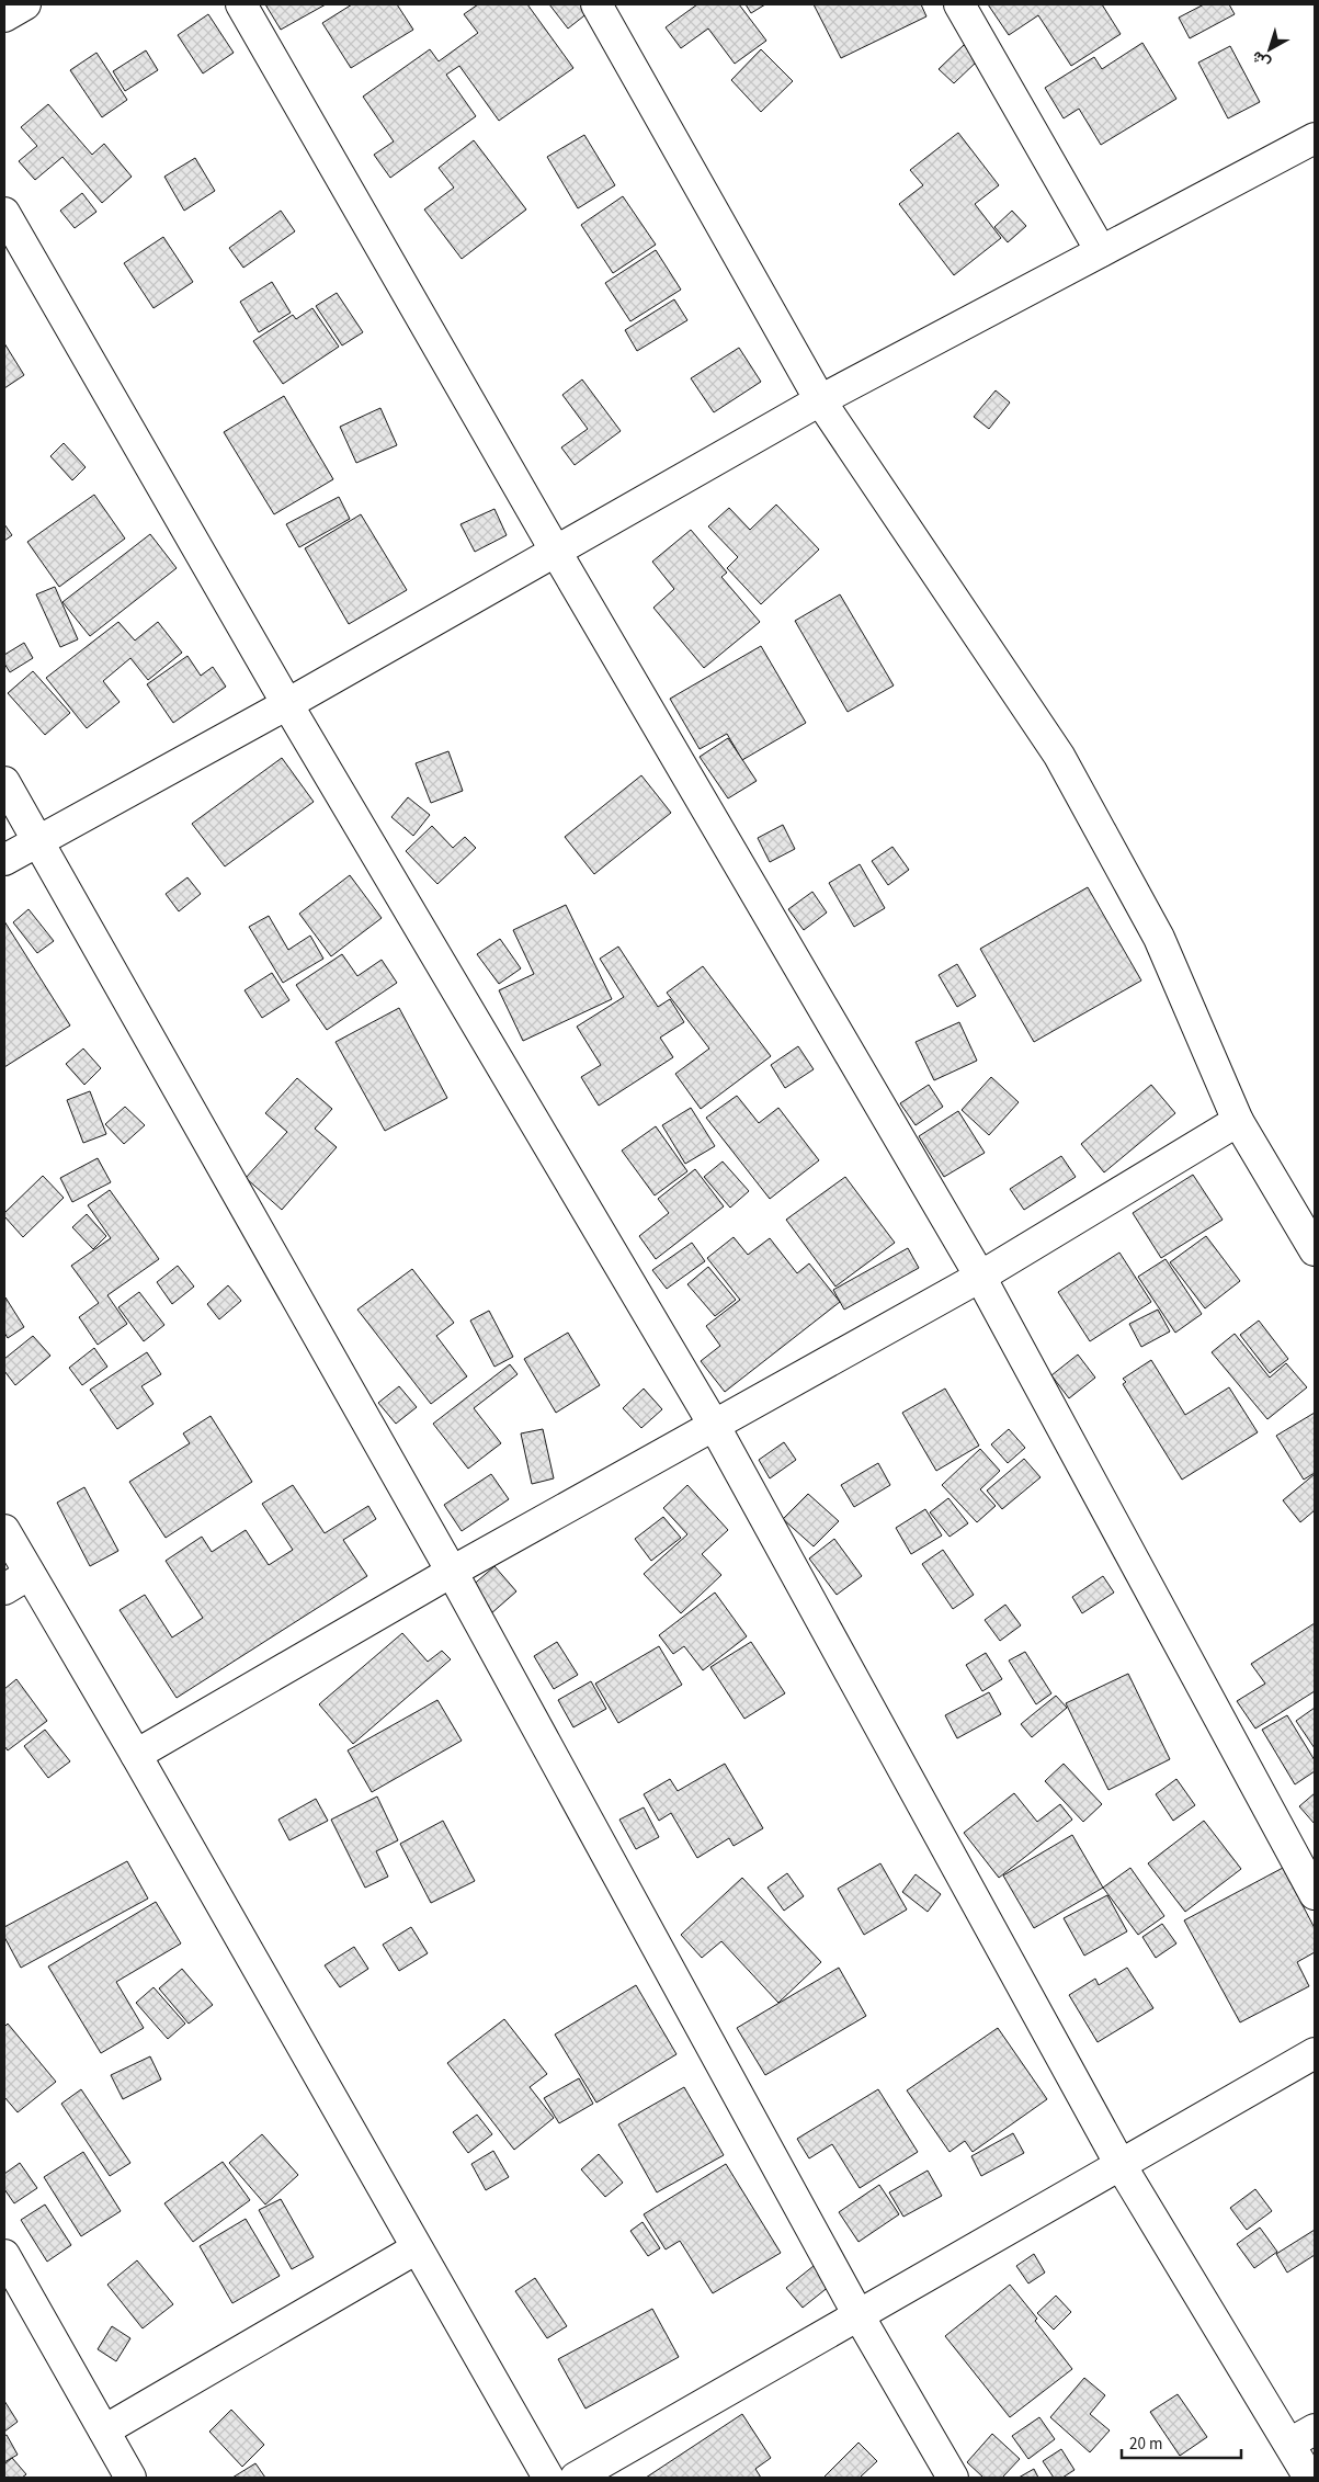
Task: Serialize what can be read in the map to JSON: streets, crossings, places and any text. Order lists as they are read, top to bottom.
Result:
{
  "scale_bar": "20 m",
  "north": "bottom left"
}
